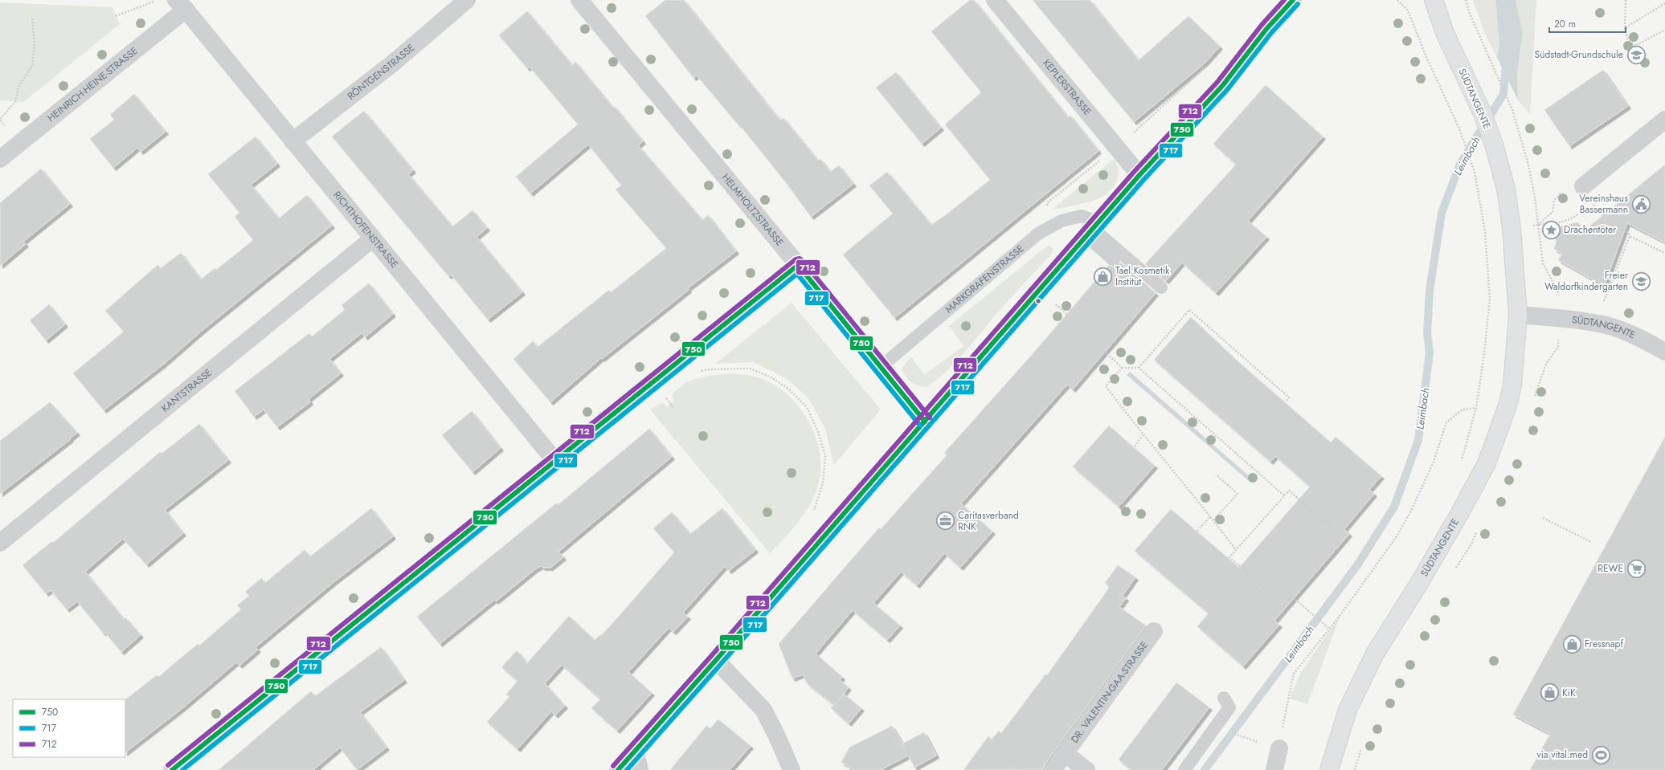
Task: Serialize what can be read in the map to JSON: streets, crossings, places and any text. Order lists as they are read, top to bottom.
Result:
{
  "streets": {
    "main road": ["SÜDTANGENTE"],
    "street": [
      "RÖNTGENSTRASSE",
      "HEINRICH-HEINE-STRASSE",
      "KEPLERSTRASSE",
      "HELMHOLTZSTRASSE",
      "RICHTHOFENSTRASSE",
      "KANTSTRASSE",
      "DR. VALENTIN-GAA-STRASSE"
    ],
    "lane": ["MARKGRAFENSTRASSE"]
  },
  "crossings": [
    ["RÖNTGENSTRASSE", "RICHTHOFENSTRASSE"],
    ["HEINRICH-HEINE-STRASSE", "RICHTHOFENSTRASSE"],
    ["HELMHOLTZSTRASSE", "MARKGRAFENSTRASSE"],
    ["RICHTHOFENSTRASSE", "KANTSTRASSE"]
  ],
  "water": ["Leimbach"],
  "places": {
    "school or university": ["Südstadt-Grundschule", "Freier Waldorfkindergarten"],
    "public building": ["Vereinshaus Bassermann"],
    "place": ["Drachentöter"],
    "shop": ["Tael Kosmetik Institut", "Fressnapf", "KiK"],
    "office": ["Caritasverband RNK"],
    "supermarket": ["REWE"],
    "sports": ["via vital.med"]
  },
  "lines": ["transit line 750", "transit line 712", "transit line 717"],
  "legend": ["750", "717", "712"],
  "scale_bar": "20 m"
}
